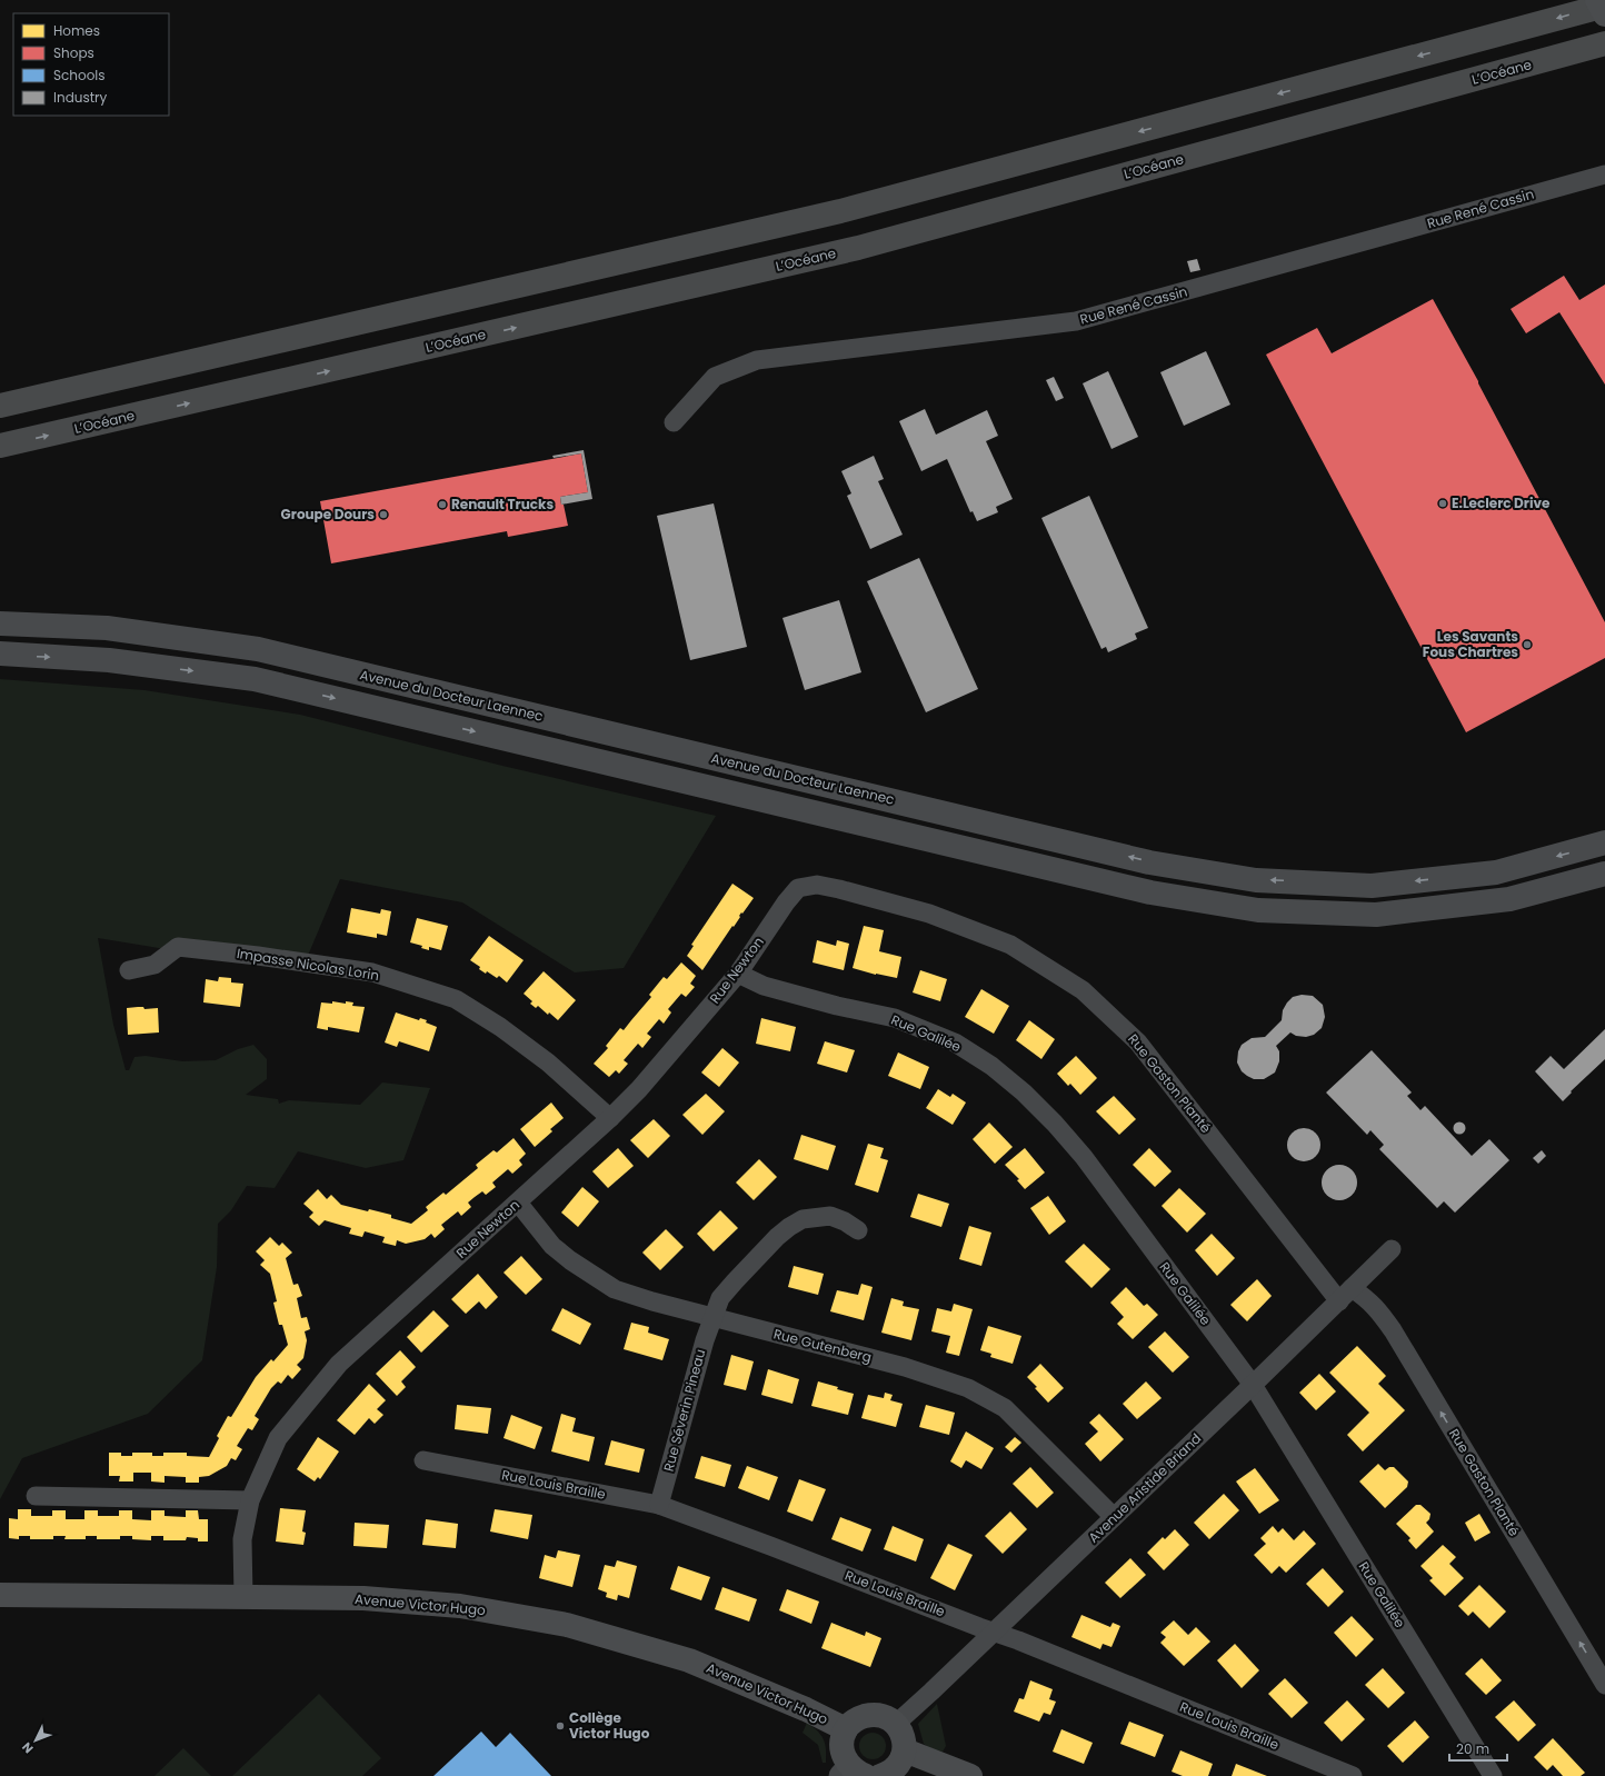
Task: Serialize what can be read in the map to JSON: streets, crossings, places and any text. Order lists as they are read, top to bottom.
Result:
{
  "streets": {
    "highway": ["L’Océane"],
    "main road": ["Avenue du Docteur Laennec", "Avenue Victor Hugo"],
    "street": [
      "Rue René Cassin",
      "Impasse Nicolas Lorin",
      "Rue Newton",
      "Rue Galilée",
      "Rue Gaston Planté",
      "Rue Gutenberg",
      "Rue Séverin Pineau",
      "Rue Louis Braille",
      "Avenue Aristide Briand"
    ]
  },
  "crossings": [
    ["Impasse Nicolas Lorin", "Rue Newton"],
    ["Rue Newton", "Rue Galilée"],
    ["Rue Newton", "Rue Gaston Planté"],
    ["Rue Newton", "Rue Gutenberg"],
    ["Rue Newton", "Avenue Victor Hugo"],
    ["Rue Galilée", "Avenue Aristide Briand"],
    ["Rue Gaston Planté", "Avenue Aristide Briand"],
    ["Rue Gutenberg", "Rue Séverin Pineau"],
    ["Rue Gutenberg", "Avenue Aristide Briand"],
    ["Rue Séverin Pineau", "Rue Louis Braille"],
    ["Rue Louis Braille", "Avenue Aristide Briand"]
  ],
  "one_way": ["Rue Gaston Planté"],
  "places": [
    "E.Leclerc Drive",
    "Renault Trucks",
    "Groupe Dours",
    "Les Savants Fous Chartres",
    "Collège Victor Hugo"
  ],
  "legend": [
    "Homes",
    "Shops",
    "Schools",
    "Industry"
  ],
  "scale_bar": "20 m",
  "north": "bottom left"
}
